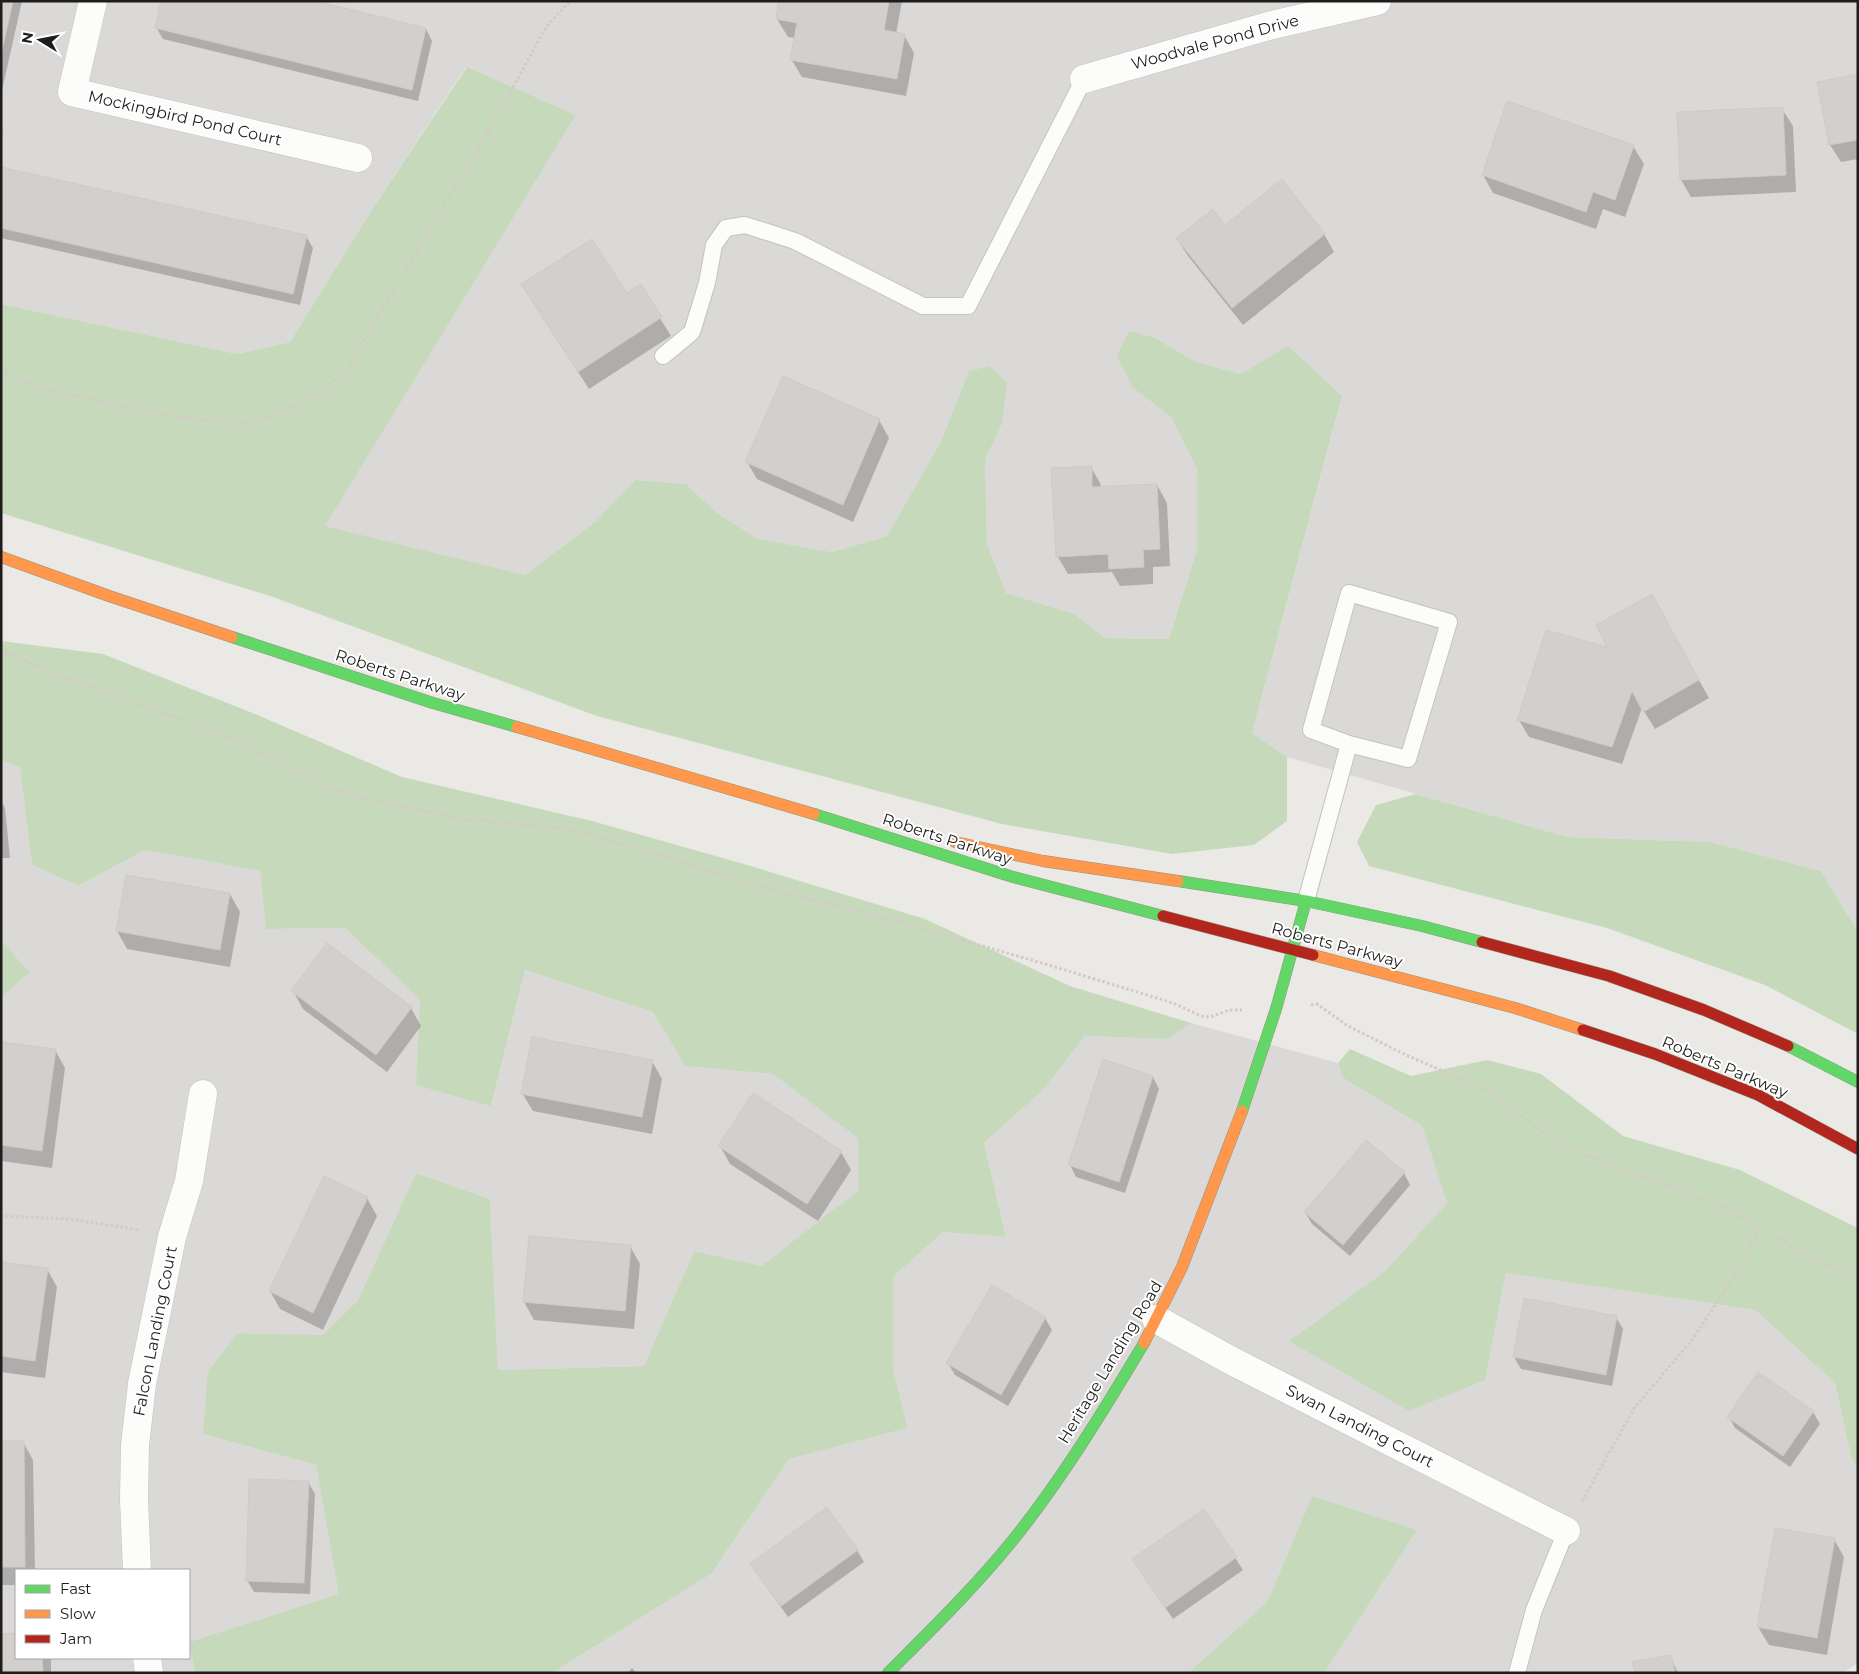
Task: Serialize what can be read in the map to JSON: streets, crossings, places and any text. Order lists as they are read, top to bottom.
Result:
{
  "streets": {
    "main road": ["Roberts Parkway", "Heritage Landing Road"],
    "street": [
      "Woodvale Pond Drive",
      "Mockingbird Pond Court",
      "Falcon Landing Court",
      "Swan Landing Court"
    ]
  },
  "crossings": [
    ["Roberts Parkway", "Heritage Landing Road"],
    ["Heritage Landing Road", "Swan Landing Court"]
  ],
  "legend": ["Fast", "Slow", "Jam"],
  "north": "left"
}
